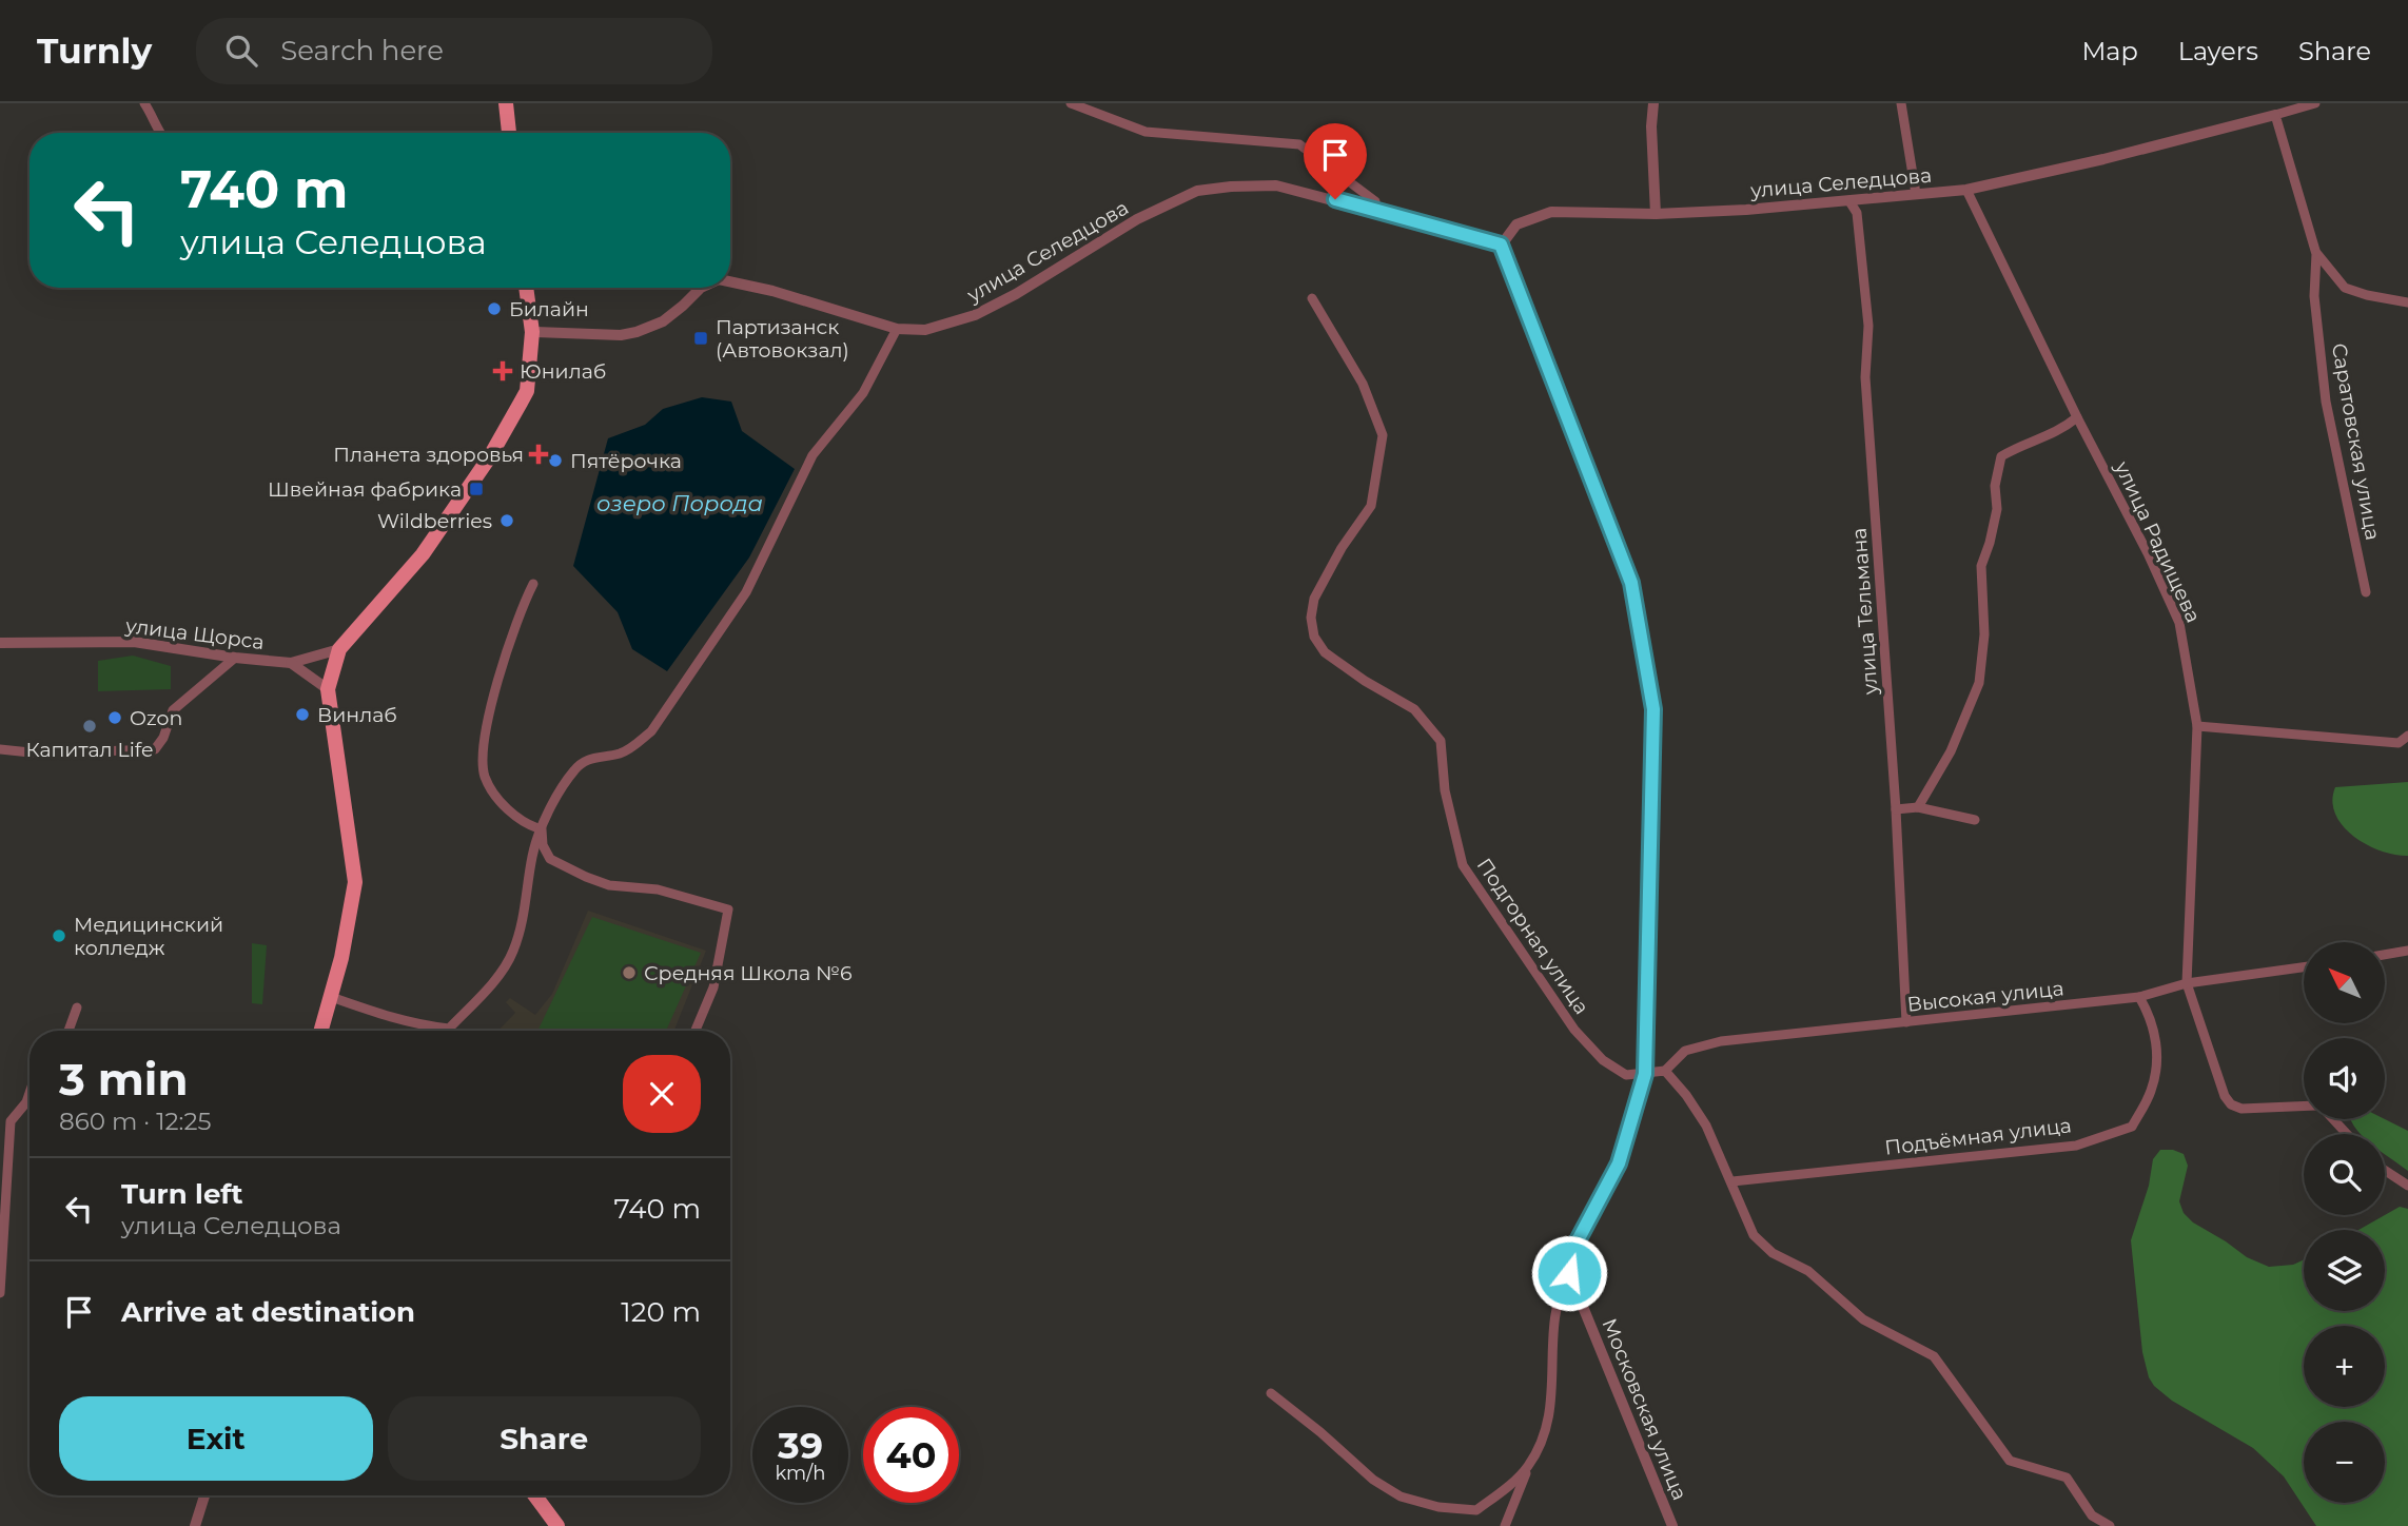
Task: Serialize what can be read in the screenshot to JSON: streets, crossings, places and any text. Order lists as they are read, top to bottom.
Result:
{
  "streets": {
    "street": [
      "улица Селедцова",
      "Саратовская улица",
      "улица Радищева",
      "улица Тельмана",
      "улица Щорса",
      "Подгорная улица",
      "Высокая улица",
      "Подъёмная улица",
      "Московская улица"
    ]
  },
  "crossings": [
    ["улица Селедцова", "улица Радищева"],
    ["улица Селедцова", "улица Тельмана"],
    ["улица Радищева", "Высокая улица"],
    ["улица Тельмана", "Высокая улица"],
    ["Высокая улица", "Подъёмная улица"]
  ],
  "water": ["озеро Порода"],
  "places": {
    "other": [
      "Билайн",
      "Пятёрочка",
      "Wildberries",
      "Винлаб",
      "Ozon",
      "Капитал Life",
      "Медицинский колледж",
      "Средняя Школа №6"
    ],
    "transit": ["Партизанск (Автовокзал)", "Швейная фабрика"],
    "health": ["Юнилаб", "Планета здоровья"]
  },
  "north": "top left",
  "page": {
    "header": "Turnly",
    "search": "Search here",
    "nav": ["Map", "Layers", "Share"],
    "turn": ["740 m", "улица Селедцова"],
    "map_buttons": ["+", "−"],
    "heading": ["3 min", "860 m · 12:25"],
    "list": [
      {
        "name": "Turn left",
        "note": "улица Селедцова",
        "value": "740 m"
      },
      {
        "name": "Arrive at destination",
        "value": "120 m"
      }
    ],
    "buttons": ["Exit", "Share"],
    "speed": "39 km/h",
    "limit": "40"
  }
}
